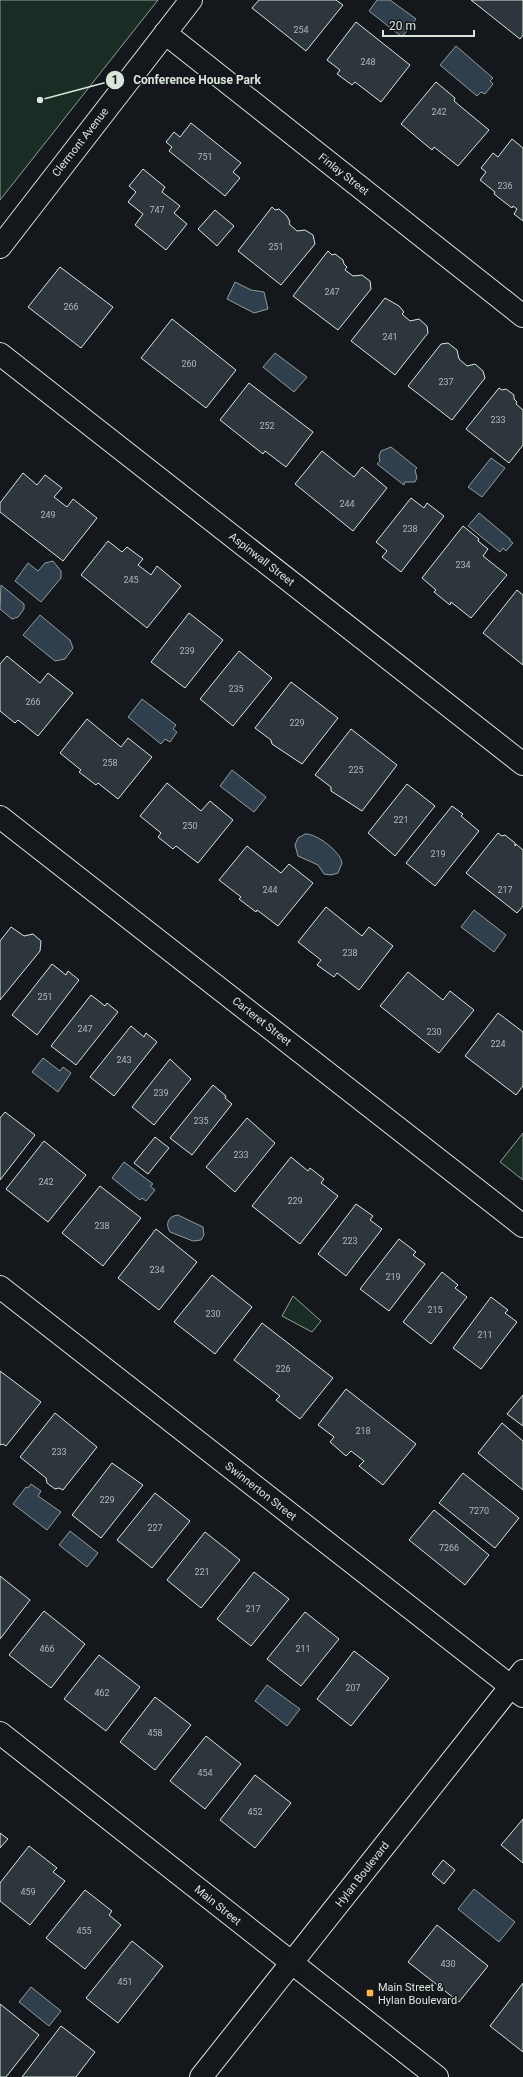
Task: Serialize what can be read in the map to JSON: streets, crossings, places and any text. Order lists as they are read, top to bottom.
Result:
{
  "streets": {
    "street": [
      "Clermont Avenue",
      "Finlay Street",
      "Aspinwall Street",
      "Carteret Street",
      "Swinnerton Street",
      "Hylan Boulevard",
      "Main Street"
    ]
  },
  "crossings": [
    ["Clermont Avenue", "Finlay Street"],
    ["Swinnerton Street", "Hylan Boulevard"],
    ["Hylan Boulevard", "Main Street"]
  ],
  "places": {
    "other": ["Conference House Park"],
    "transit": ["Main Street & Hylan Boulevard"]
  },
  "house_numbers": [
    "254",
    "248",
    "242",
    "751",
    "236",
    "747",
    "251",
    "247",
    "266",
    "241",
    "260",
    "237",
    "233",
    "252",
    "244",
    "249",
    "238",
    "234",
    "245",
    "239",
    "235",
    "266",
    "229",
    "258",
    "225",
    "221",
    "250",
    "219",
    "244",
    "217",
    "238",
    "251",
    "247",
    "230",
    "224",
    "243",
    "239",
    "235",
    "233",
    "242",
    "229",
    "238",
    "223",
    "234",
    "219",
    "215",
    "230",
    "211",
    "226",
    "218",
    "233",
    "229",
    "7270",
    "227",
    "7266",
    "221",
    "217",
    "466",
    "211",
    "207",
    "462",
    "458",
    "454",
    "452",
    "459",
    "455",
    "430",
    "451"
  ],
  "scale_bar": "20 m"
}
